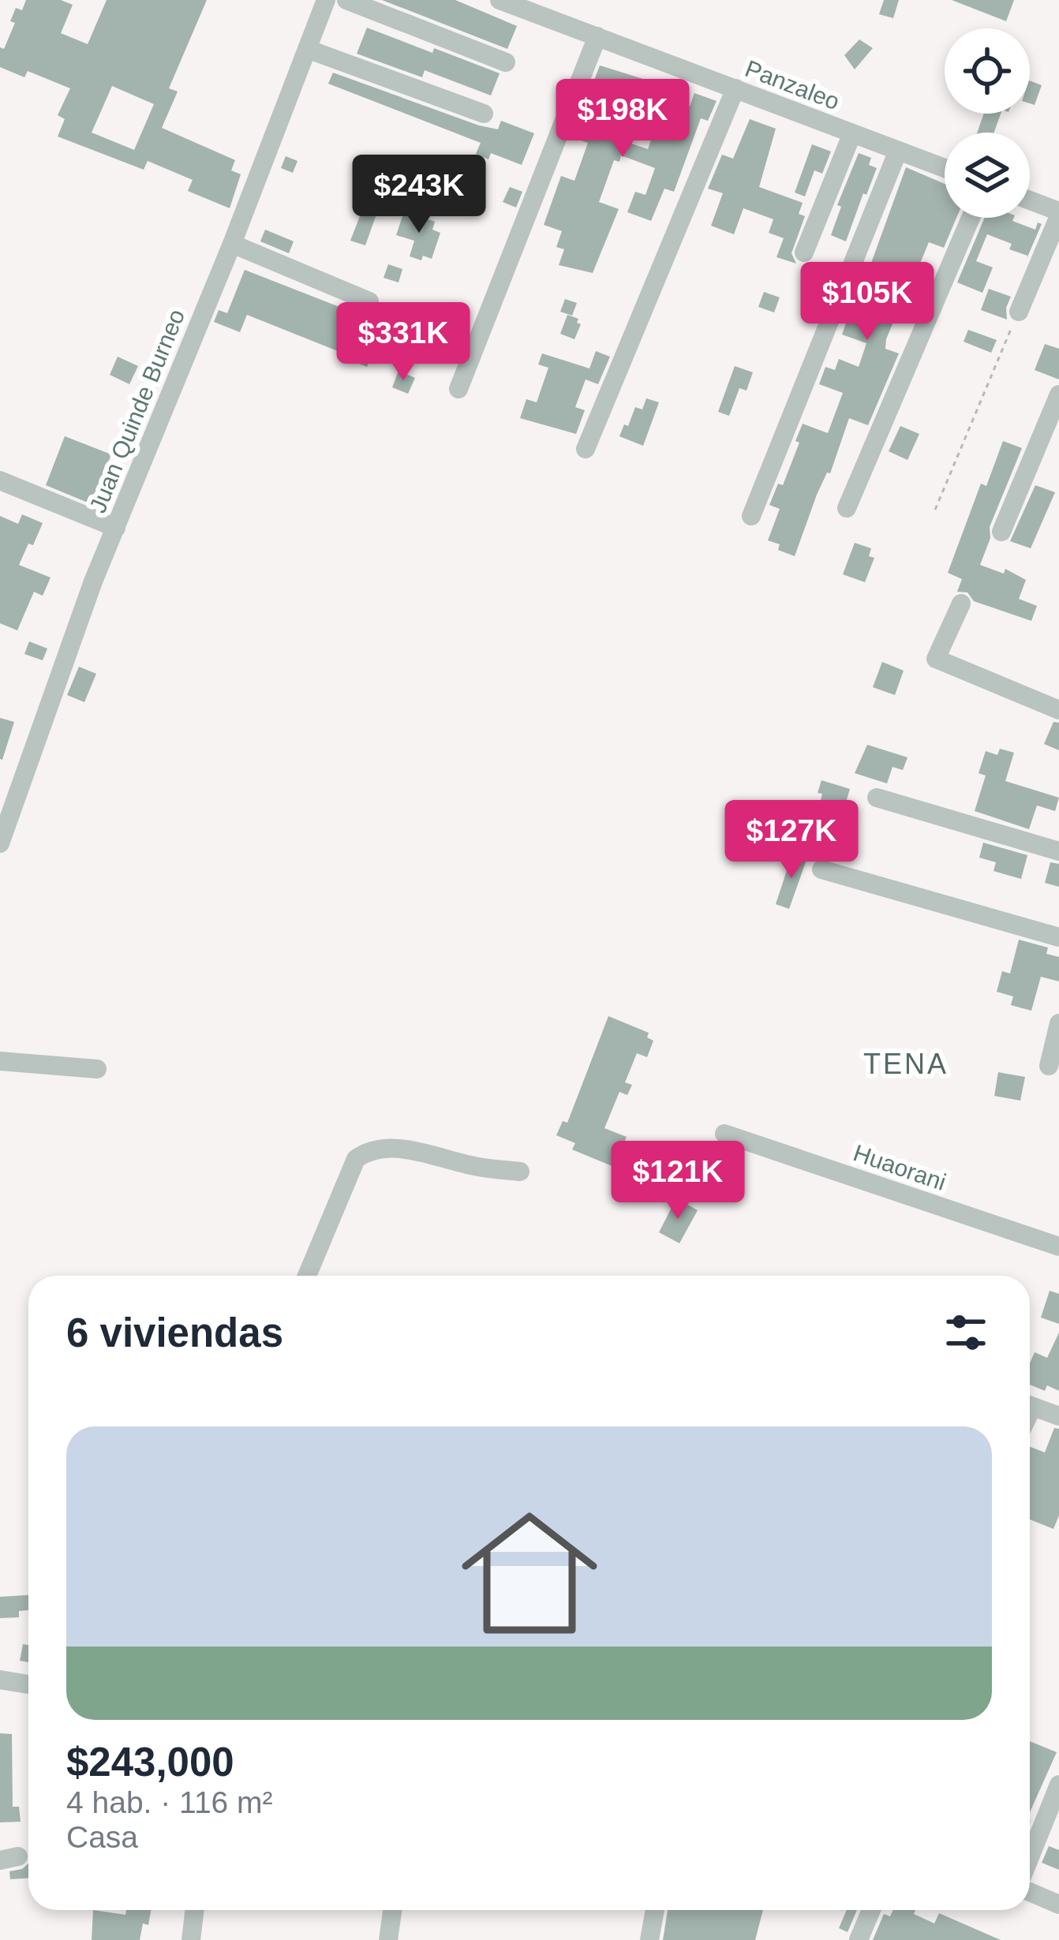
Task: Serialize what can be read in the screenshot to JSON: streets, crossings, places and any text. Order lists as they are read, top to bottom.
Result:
{
  "streets": {
    "street": ["Panzaleo", "Juan Quinde Burneo", "Huaorani"]
  },
  "districts": ["TENA"],
  "page": {
    "price": [
      "$198K",
      "$243K",
      "$105K",
      "$331K",
      "$127K",
      "$121K"
    ],
    "heading": "6 viviendas",
    "list": [
      {
        "name": "$243,000",
        "note": "4 hab. · 116 m² · Casa"
      }
    ]
  }
}
